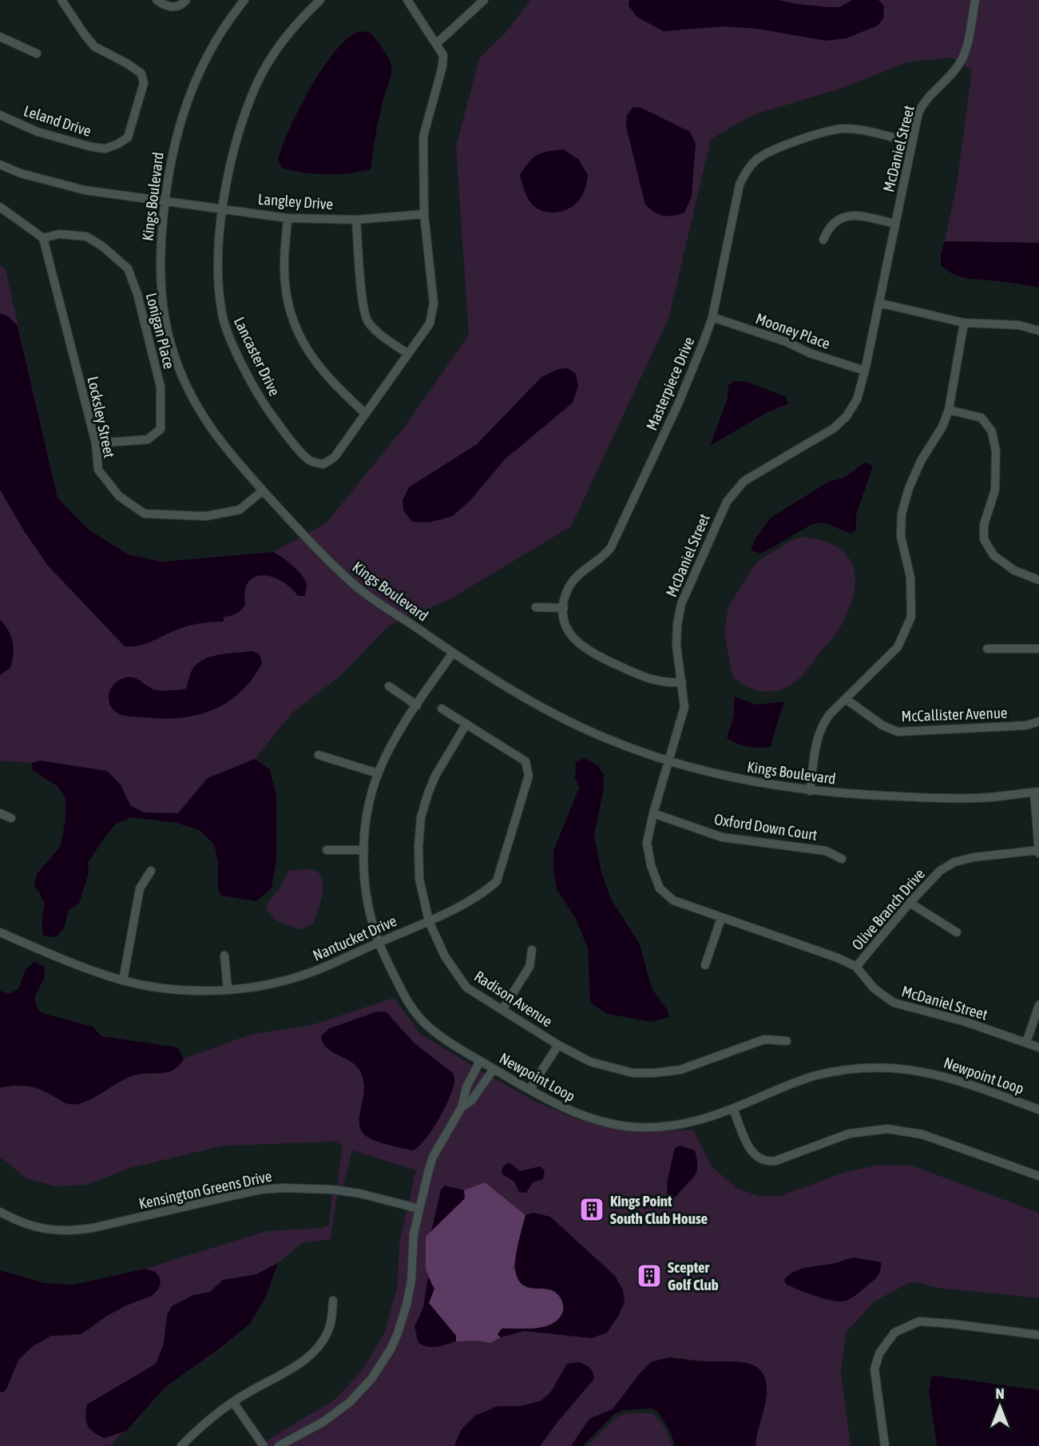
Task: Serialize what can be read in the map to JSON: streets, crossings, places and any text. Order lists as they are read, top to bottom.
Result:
{
  "streets": {
    "street": [
      "Leland Drive",
      "McDaniel Street",
      "Kings Boulevard",
      "Langley Drive",
      "Lonigan Place",
      "Mooney Place",
      "Lancaster Drive",
      "Masterpiece Drive",
      "Locksley Street",
      "McCallister Avenue",
      "Oxford Down Court",
      "Olive Branch Drive",
      "Nantucket Drive",
      "Radison Avenue",
      "Newpoint Loop",
      "Kensington Greens Drive"
    ]
  },
  "crossings": [
    ["McDaniel Street", "Kings Boulevard"],
    ["McDaniel Street", "Mooney Place"],
    ["McDaniel Street", "Masterpiece Drive"],
    ["McDaniel Street", "Oxford Down Court"],
    ["McDaniel Street", "Olive Branch Drive"],
    ["Kings Boulevard", "Langley Drive"],
    ["Kings Boulevard", "Locksley Street"],
    ["Kings Boulevard", "Newpoint Loop"],
    ["Langley Drive", "Lancaster Drive"],
    ["Lonigan Place", "Locksley Street"],
    ["Mooney Place", "Masterpiece Drive"],
    ["Nantucket Drive", "Radison Avenue"],
    ["Nantucket Drive", "Newpoint Loop"],
    ["Radison Avenue", "Newpoint Loop"]
  ],
  "places": {
    "building": ["Kings Point South Club House", "Scepter Golf Club"]
  },
  "north": "top"
}
